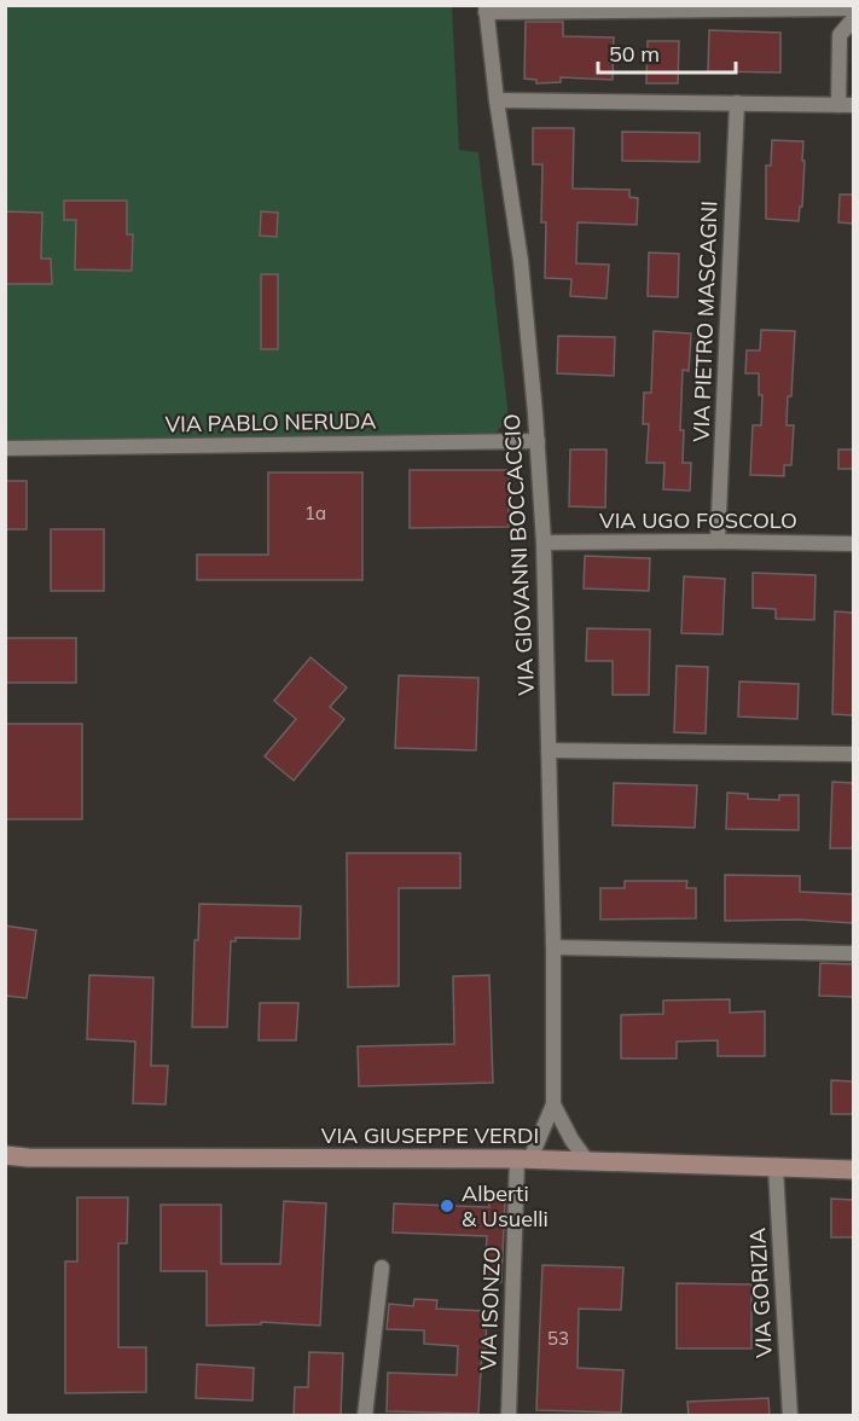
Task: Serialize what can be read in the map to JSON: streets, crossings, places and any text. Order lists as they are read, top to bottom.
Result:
{
  "streets": {
    "street": [
      "VIA PIETRO MASCAGNI",
      "VIA PABLO NERUDA",
      "VIA UGO FOSCOLO",
      "VIA GIOVANNI BOCCACCIO",
      "VIA GIUSEPPE VERDI",
      "VIA GORIZIA",
      "VIA ISONZO"
    ]
  },
  "crossings": [
    ["VIA PIETRO MASCAGNI", "VIA UGO FOSCOLO"],
    ["VIA PABLO NERUDA", "VIA GIOVANNI BOCCACCIO"],
    ["VIA UGO FOSCOLO", "VIA GIOVANNI BOCCACCIO"],
    ["VIA GIOVANNI BOCCACCIO", "VIA GIUSEPPE VERDI"],
    ["VIA GIOVANNI BOCCACCIO", "VIA ISONZO"],
    ["VIA GIUSEPPE VERDI", "VIA GORIZIA"],
    ["VIA GIUSEPPE VERDI", "VIA ISONZO"]
  ],
  "places": ["Alberti & Usuelli"],
  "house_numbers": ["1a", "53"],
  "scale_bar": "50 m"
}
